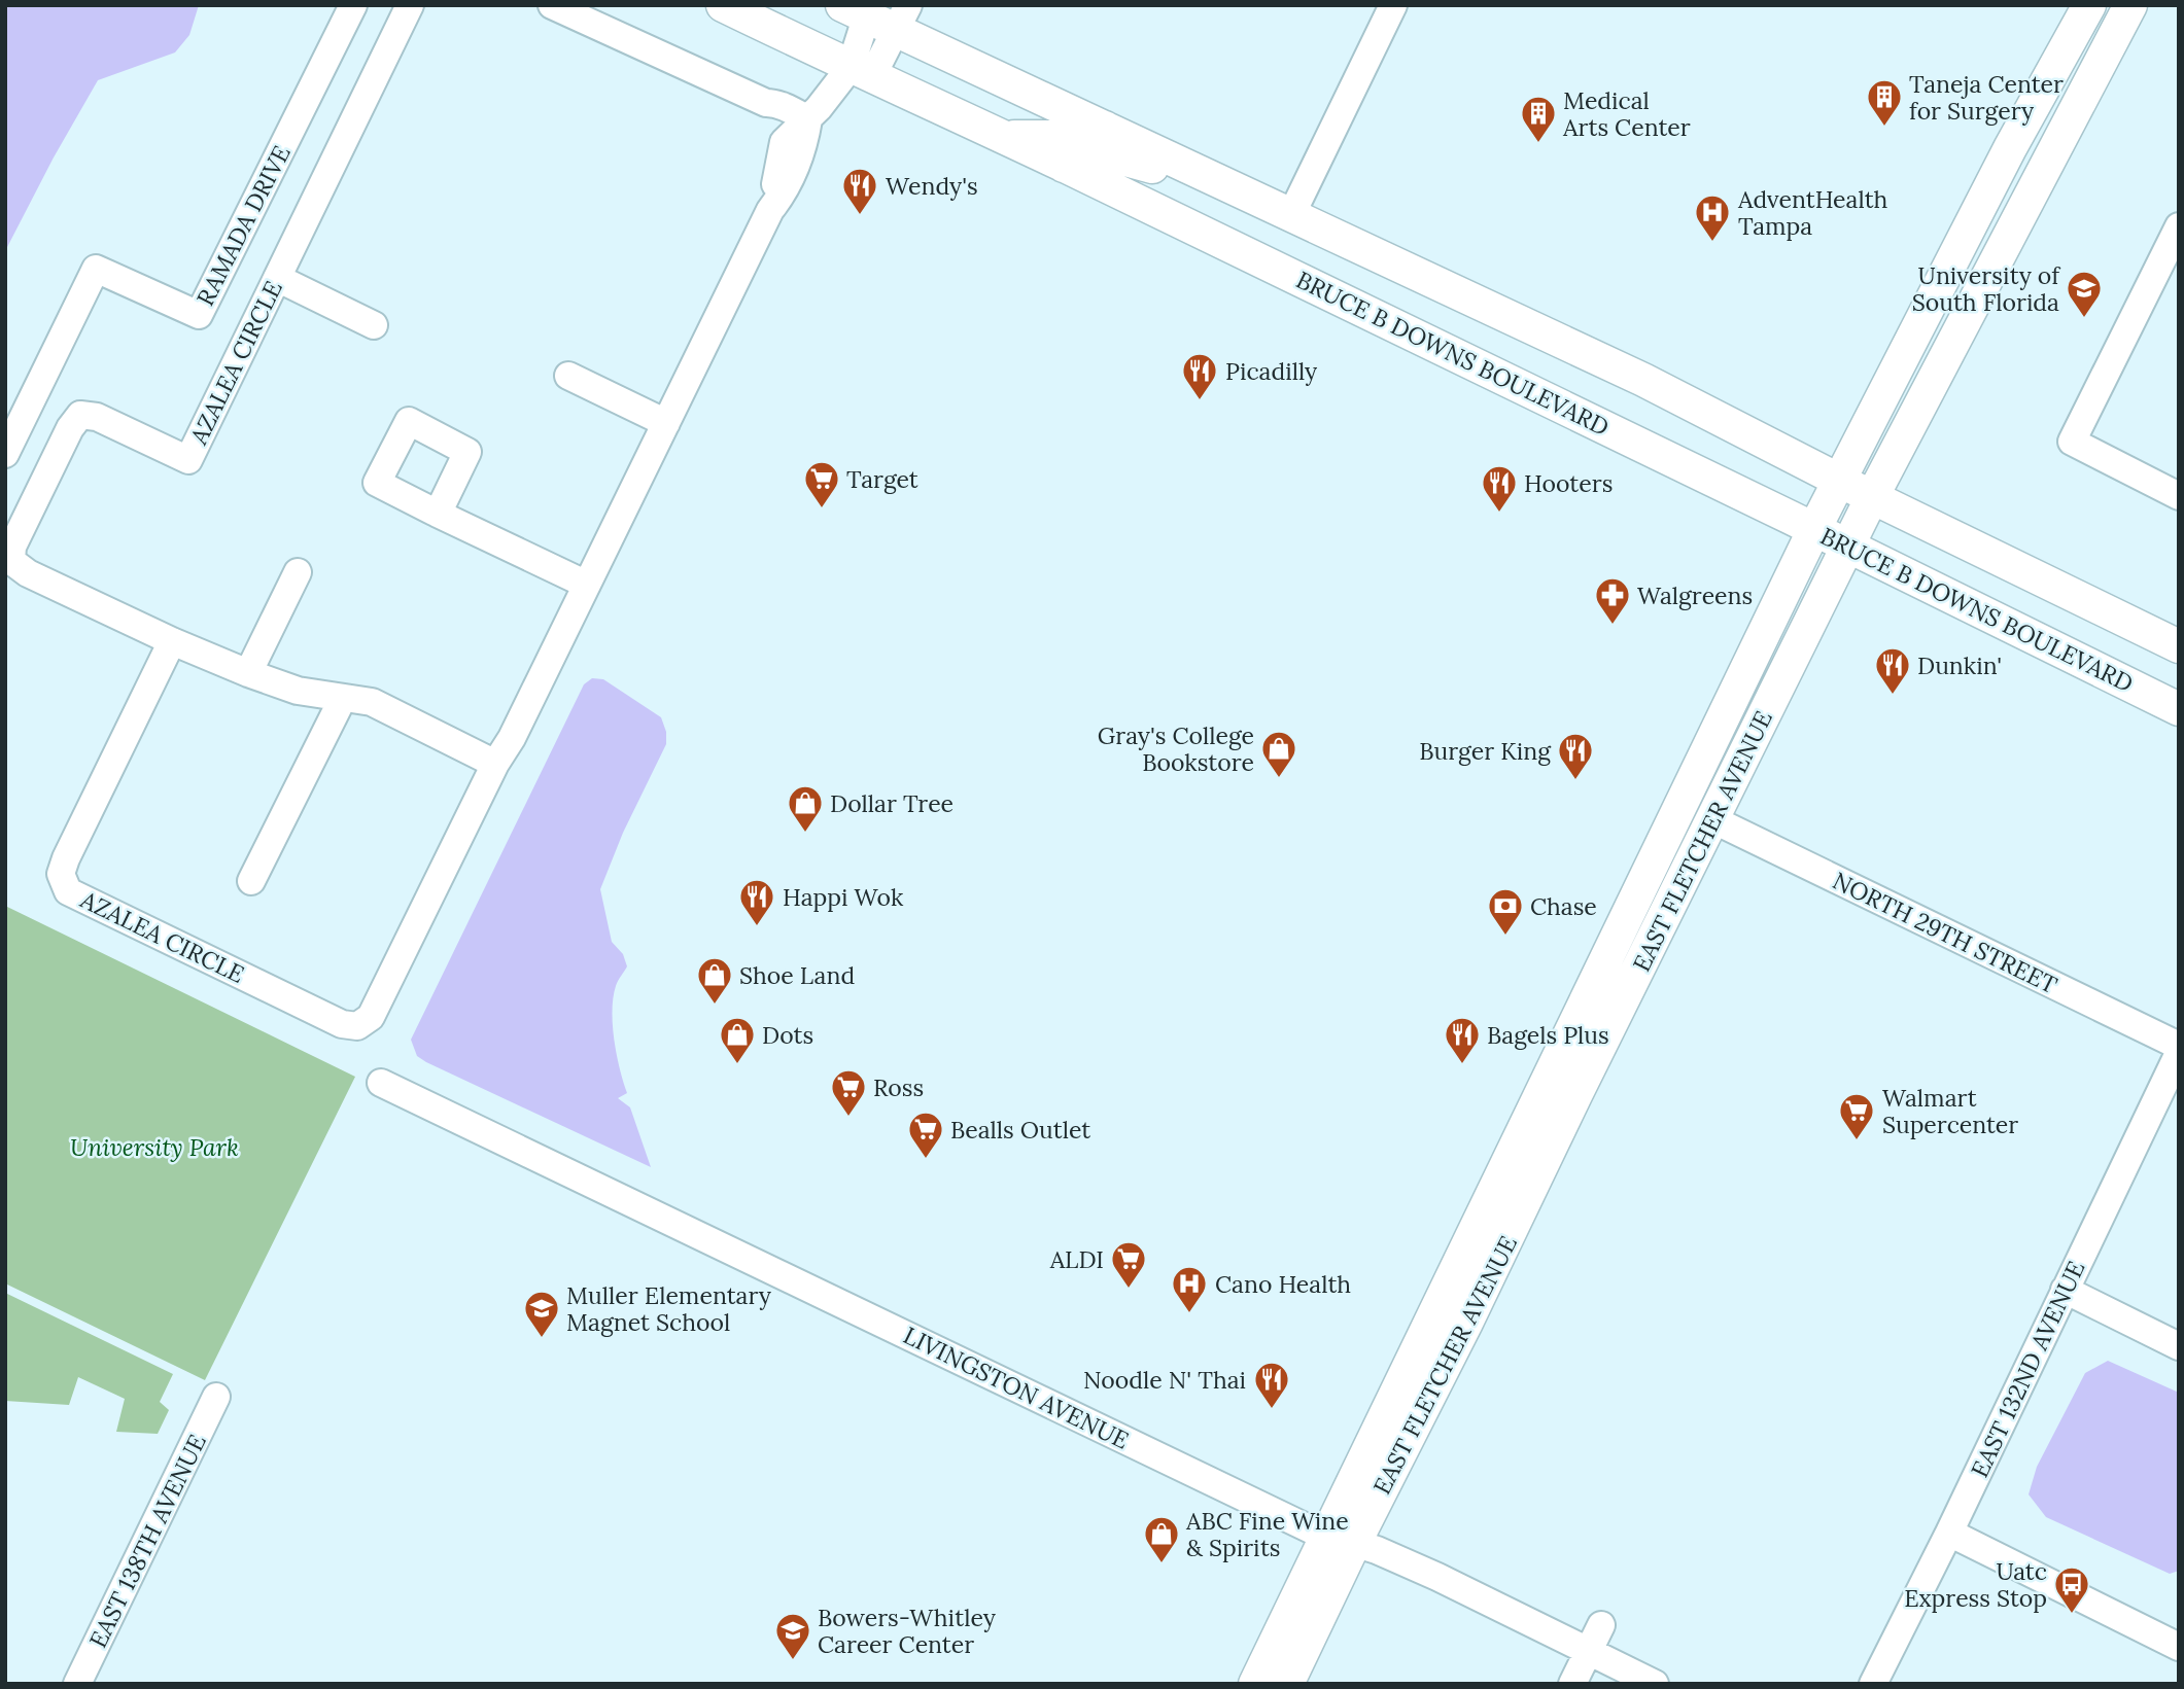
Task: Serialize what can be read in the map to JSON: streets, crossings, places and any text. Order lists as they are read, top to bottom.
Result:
{
  "streets": {
    "main road": ["BRUCE B DOWNS BOULEVARD", "EAST FLETCHER AVENUE"],
    "street": [
      "RAMADA DRIVE",
      "AZALEA CIRCLE",
      "NORTH 29TH STREET",
      "EAST 132ND AVENUE",
      "LIVINGSTON AVENUE",
      "EAST 138TH AVENUE"
    ]
  },
  "crossings": [
    ["BRUCE B DOWNS BOULEVARD", "AZALEA CIRCLE"],
    ["BRUCE B DOWNS BOULEVARD", "EAST FLETCHER AVENUE"],
    ["EAST FLETCHER AVENUE", "NORTH 29TH STREET"],
    ["EAST FLETCHER AVENUE", "LIVINGSTON AVENUE"]
  ],
  "parks": ["University Park"],
  "places": {
    "building": ["Taneja Center for Surgery", "Medical Arts Center"],
    "restaurant": [
      "Wendy's",
      "Picadilly",
      "Hooters",
      "Dunkin'",
      "Burger King",
      "Happi Wok",
      "Bagels Plus",
      "Noodle N' Thai"
    ],
    "hospital": ["AdventHealth Tampa", "Cano Health"],
    "school or university": ["University of South Florida", "Muller Elementary Magnet School", "Bowers-Whitley Career Center"],
    "supermarket": [
      "Target",
      "Ross",
      "Walmart Supercenter",
      "Bealls Outlet",
      "ALDI"
    ],
    "pharmacy": ["Walgreens"],
    "shop": [
      "Gray's College Bookstore",
      "Dollar Tree",
      "Shoe Land",
      "Dots",
      "ABC Fine Wine & Spirits"
    ],
    "bank": ["Chase"],
    "bus stop": ["Uatc Express Stop"]
  }
}
